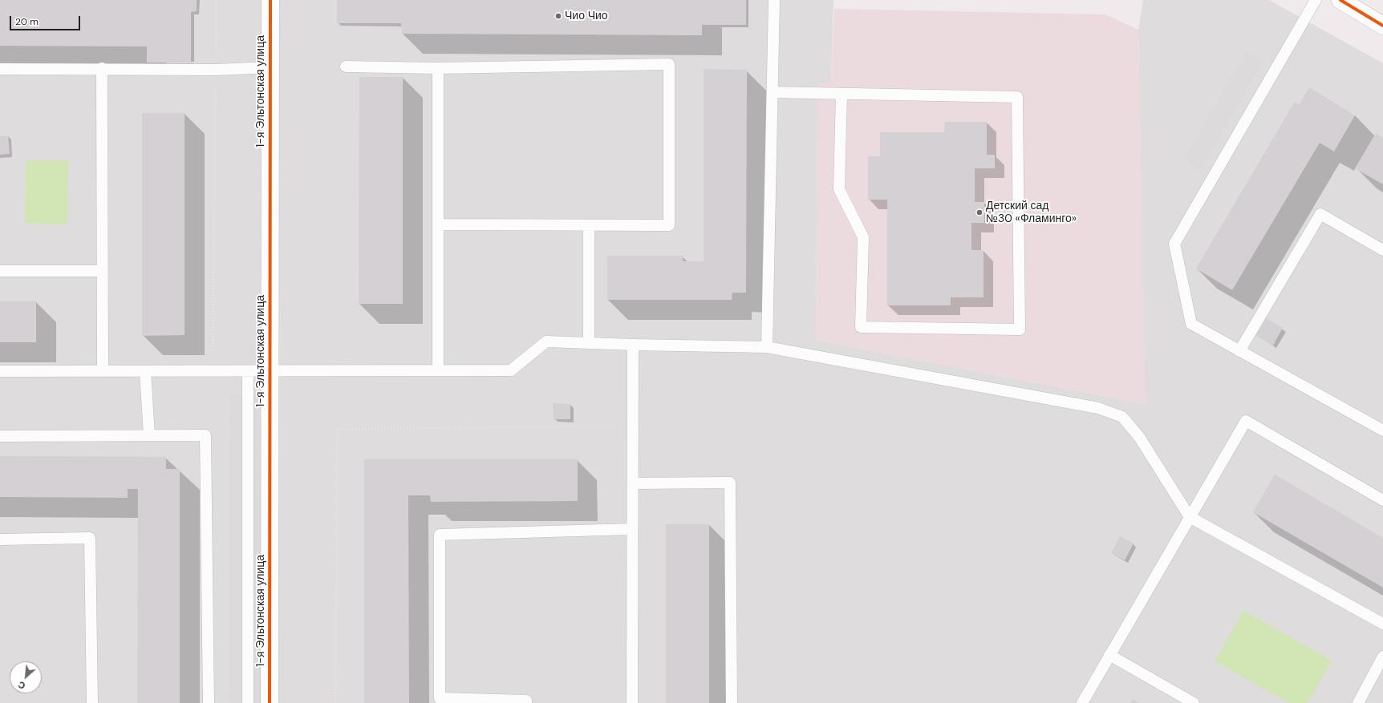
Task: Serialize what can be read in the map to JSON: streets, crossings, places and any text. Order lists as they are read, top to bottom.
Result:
{
  "streets": {
    "street": ["1-я Эльтонская улица"]
  },
  "places": ["Чио Чио", "Детский сад №30 «Фламинго»"],
  "scale_bar": "20 m",
  "north": "bottom left"
}
